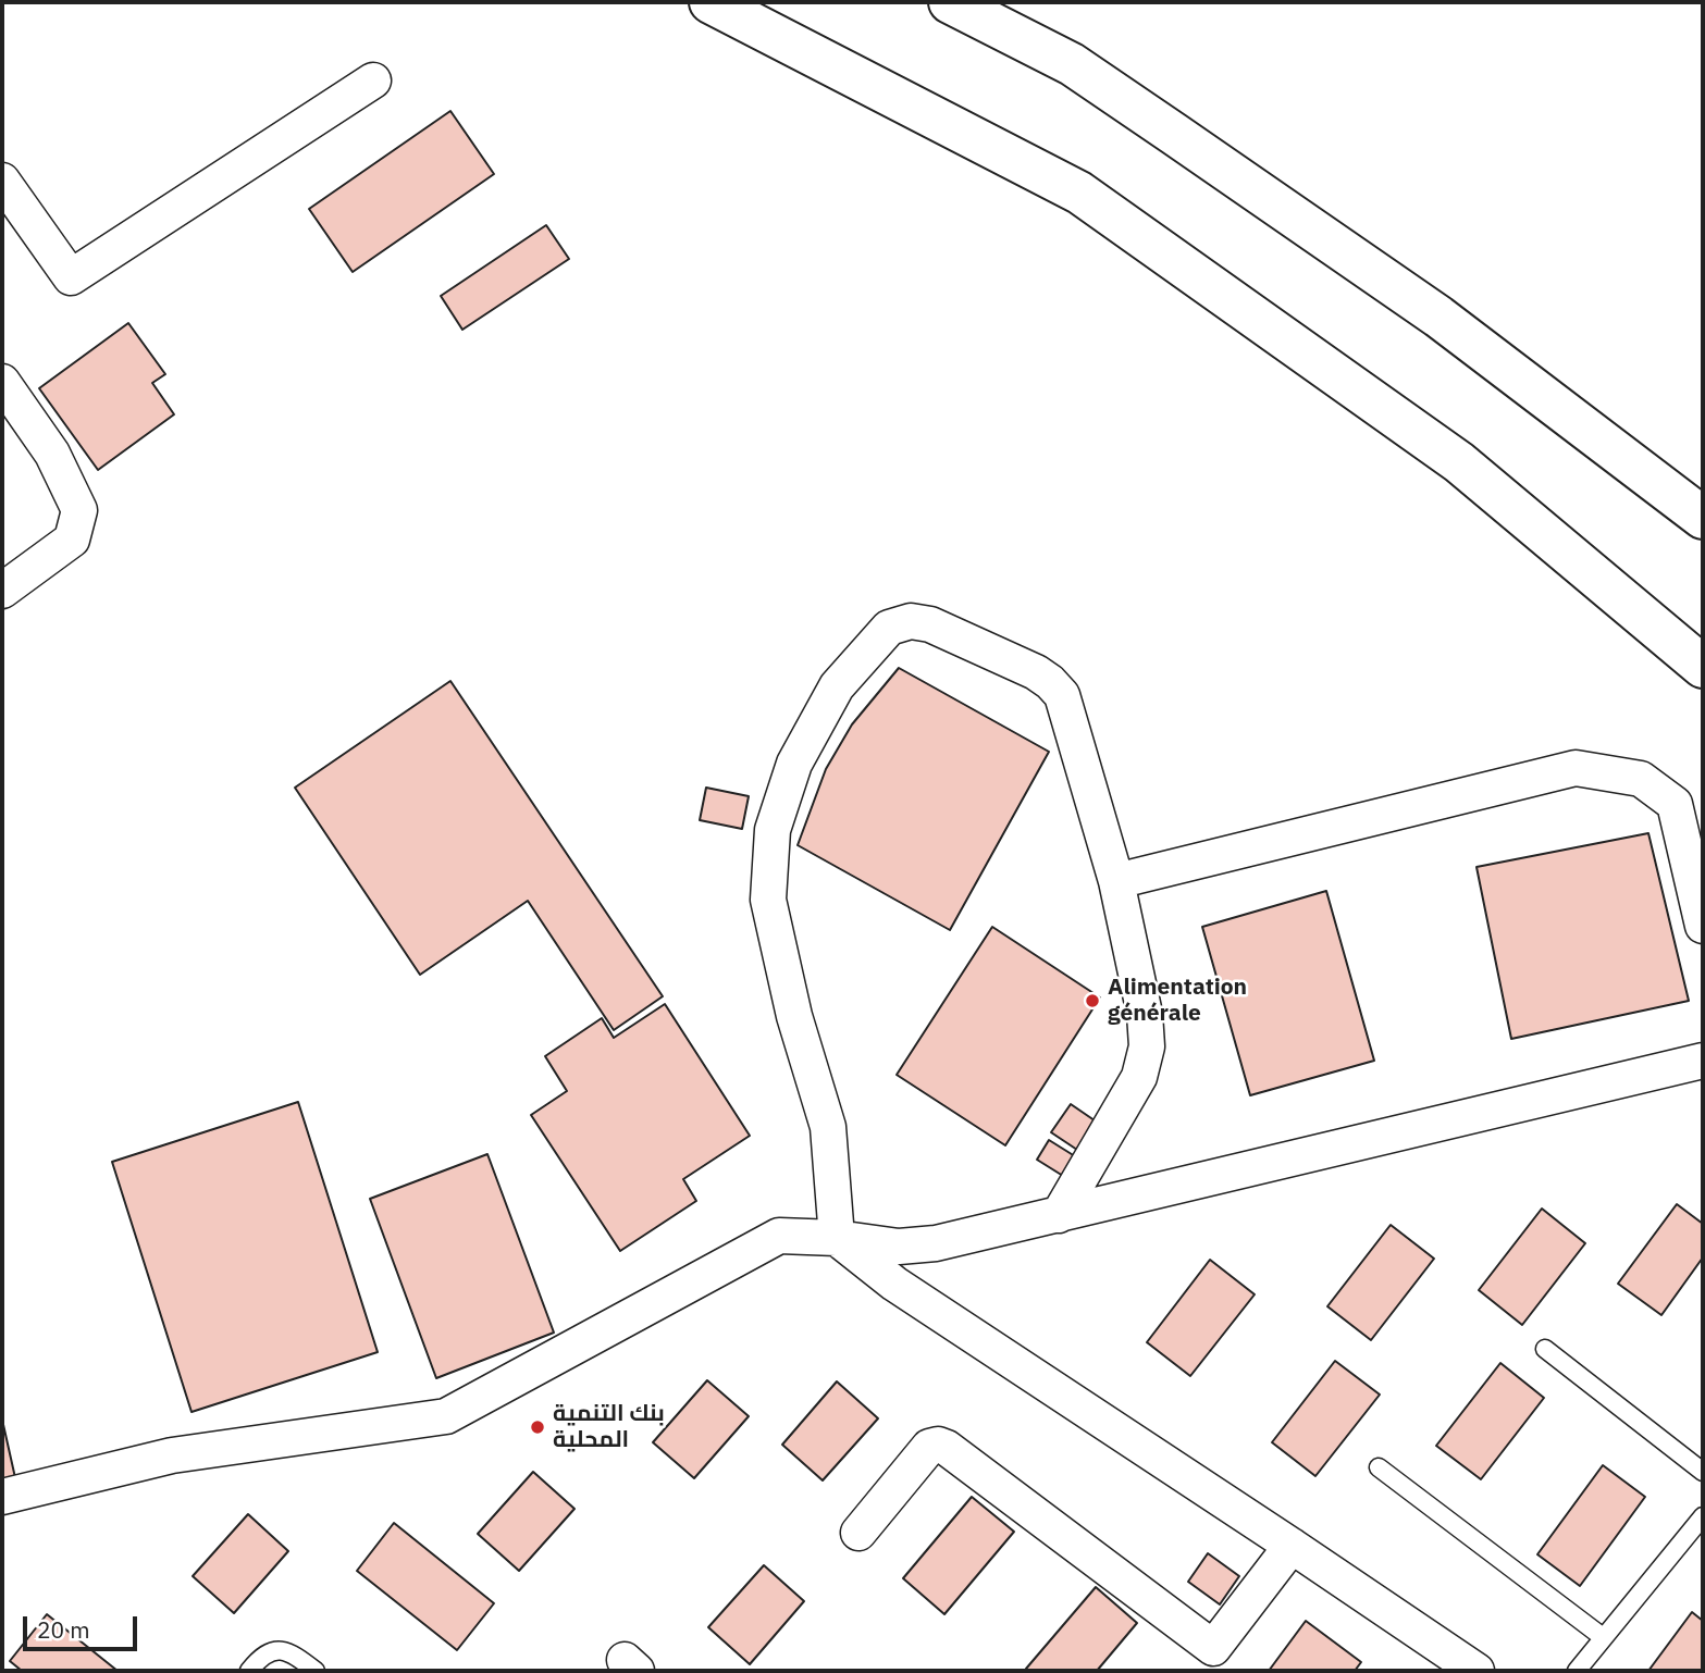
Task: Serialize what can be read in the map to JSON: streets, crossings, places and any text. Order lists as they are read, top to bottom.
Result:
{
  "places": ["Alimentation générale", "بنك التنمية المحلية"],
  "scale_bar": "20 m"
}
